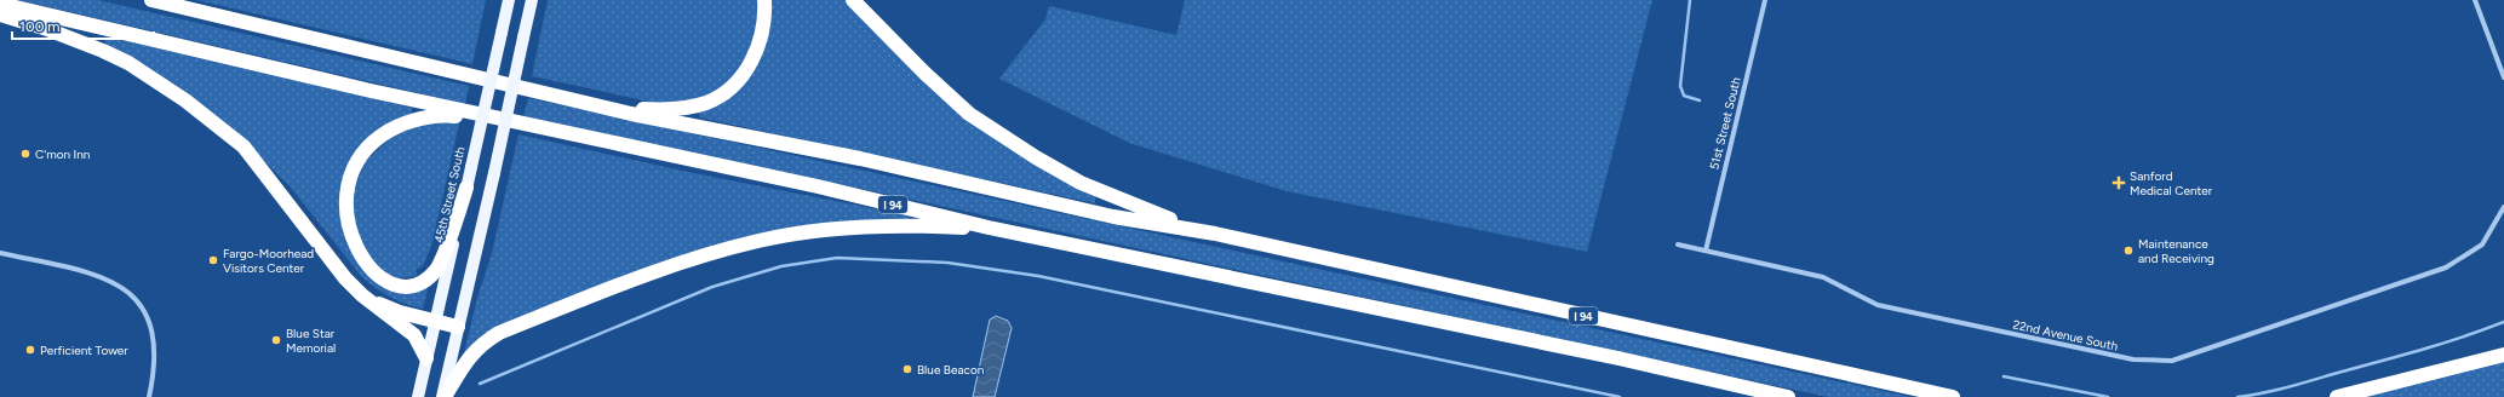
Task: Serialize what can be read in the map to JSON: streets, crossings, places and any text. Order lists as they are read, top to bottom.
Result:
{
  "streets": {
    "highway": ["I 94"],
    "main road": ["45th Street South"],
    "street": ["51st Street South", "22nd Avenue South"]
  },
  "crossings": [
    ["51st Street South", "22nd Avenue South"]
  ],
  "places": {
    "other": [
      "C'mon Inn",
      "Maintenance and Receiving",
      "Fargo-Moorhead Visitors Center",
      "Blue Star Memorial",
      "Perficient Tower",
      "Blue Beacon"
    ],
    "health": ["Sanford Medical Center"]
  },
  "scale_bar": "100 m"
}
